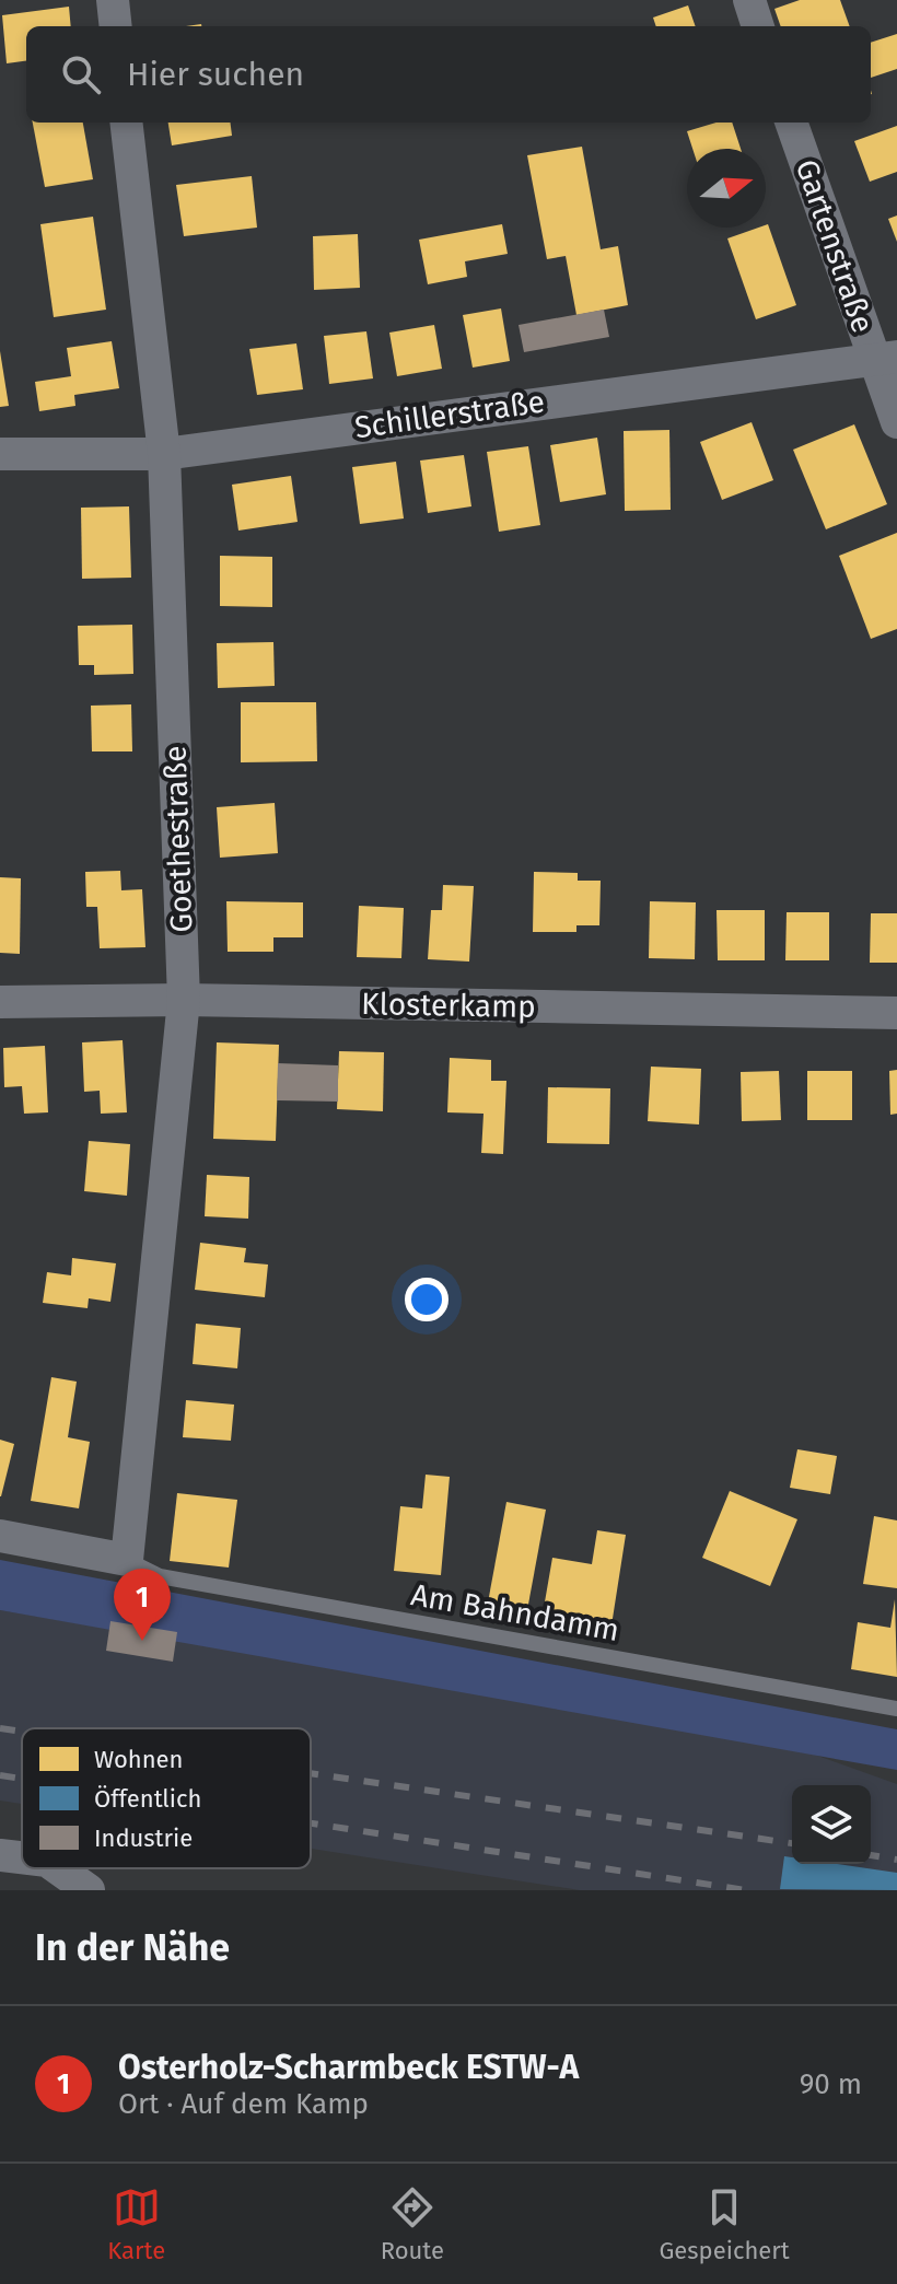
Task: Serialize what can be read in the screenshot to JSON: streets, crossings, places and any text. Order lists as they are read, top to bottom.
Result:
{
  "streets": {
    "street": [
      "Gartenstraße",
      "Schillerstraße",
      "Goethestraße",
      "Klosterkamp"
    ],
    "lane": ["Am Bahndamm"]
  },
  "crossings": [
    ["Gartenstraße", "Schillerstraße"],
    ["Schillerstraße", "Goethestraße"],
    ["Goethestraße", "Klosterkamp"],
    ["Goethestraße", "Am Bahndamm"]
  ],
  "legend": ["Wohnen", "Öffentlich", "Industrie"],
  "north": "right",
  "page": {
    "search": "Hier suchen",
    "pins": "1",
    "heading": "In der Nähe",
    "list": [
      {
        "mark": "1",
        "name": "Osterholz-Scharmbeck ESTW-A",
        "note": "Ort · Auf dem Kamp",
        "value": "90 m"
      }
    ],
    "nav": ["Karte", "Route", "Gespeichert"]
  }
}
